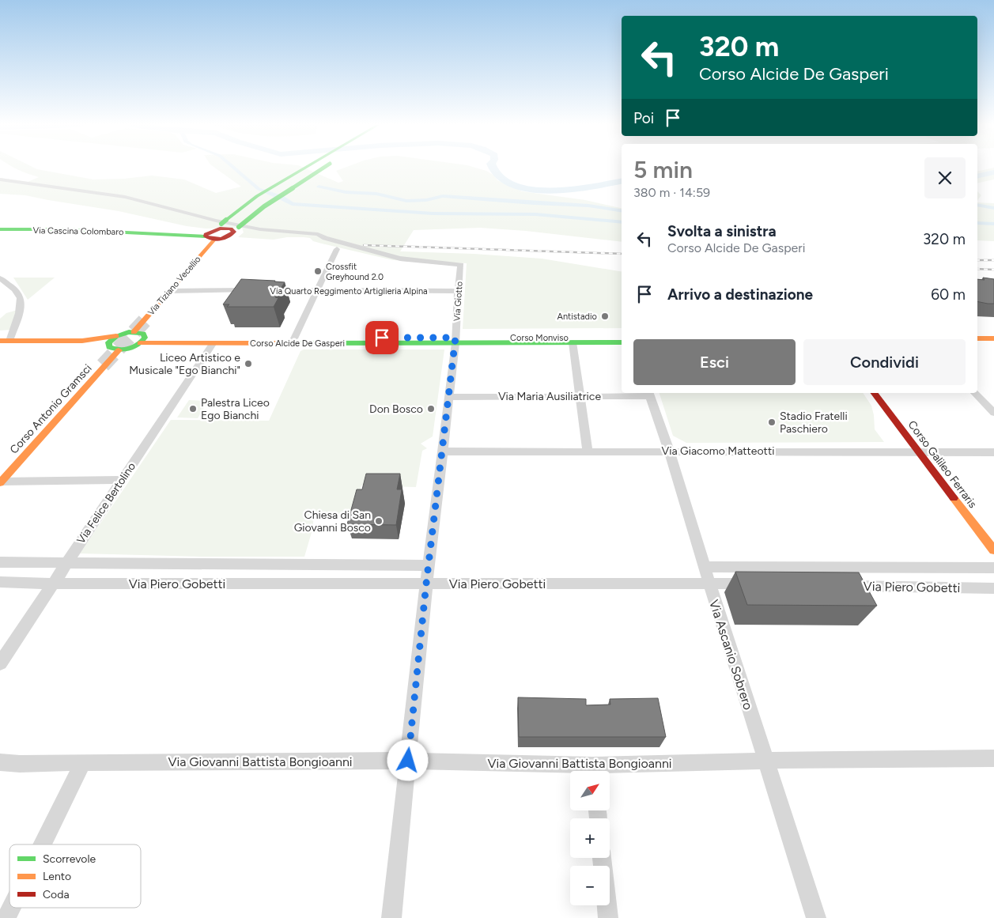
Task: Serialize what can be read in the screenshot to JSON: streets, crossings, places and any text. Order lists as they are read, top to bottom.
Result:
{
  "streets": {
    "main road": [
      "Via Cascina Colombaro",
      "Via Tiziano Vecellio",
      "Corso Monviso",
      "Corso Alcide De Gasperi",
      "Corso Antonio Gramsci",
      "Corso Galileo Ferraris"
    ],
    "street": [
      "Via Quarto Reggimento Artiglieria Alpina",
      "Via Giotto",
      "Via Maria Ausiliatrice",
      "Via Giacomo Matteotti",
      "Via Felice Bertolino",
      "Via Piero Gobetti",
      "Via Ascanio Sobrero",
      "Via Giovanni Battista Bongioanni"
    ]
  },
  "crossings": [
    ["Via Cascina Colombaro", "Via Tiziano Vecellio"],
    ["Via Tiziano Vecellio", "Via Quarto Reggimento Artiglieria Alpina"],
    ["Via Quarto Reggimento Artiglieria Alpina", "Via Giotto"],
    ["Via Giotto", "Corso Monviso"],
    ["Via Giotto", "Corso Alcide De Gasperi"],
    ["Via Giotto", "Via Maria Ausiliatrice"],
    ["Via Giotto", "Via Giacomo Matteotti"],
    ["Via Giotto", "Via Piero Gobetti"],
    ["Via Giotto", "Via Giovanni Battista Bongioanni"],
    ["Corso Monviso", "Corso Alcide De Gasperi"],
    ["Corso Alcide De Gasperi", "Via Felice Bertolino"],
    ["Via Maria Ausiliatrice", "Via Ascanio Sobrero"],
    ["Via Giacomo Matteotti", "Corso Galileo Ferraris"],
    ["Via Giacomo Matteotti", "Via Ascanio Sobrero"],
    ["Via Felice Bertolino", "Via Piero Gobetti"],
    ["Via Piero Gobetti", "Via Ascanio Sobrero"],
    ["Via Ascanio Sobrero", "Via Giovanni Battista Bongioanni"]
  ],
  "places": [
    "Crossfit Greyhound 2.0",
    "Antistadio",
    "Liceo Artistico e Musicale \"Ego Bianchi\"",
    "Palestra Liceo Ego Bianchi",
    "Don Bosco",
    "Stadio Fratelli Paschiero",
    "Chiesa di San Giovanni Bosco"
  ],
  "legend": ["Scorrevole", "Lento", "Coda"],
  "north": "top right",
  "page": {
    "turn": ["320 m", "Corso Alcide De Gasperi"],
    "then": "Poi",
    "heading": ["5 min", "380 m · 14:59"],
    "list": [
      {
        "name": "Svolta a sinistra",
        "note": "Corso Alcide De Gasperi",
        "value": "320 m"
      },
      {
        "name": "Arrivo a destinazione",
        "value": "60 m"
      }
    ],
    "buttons": ["Esci", "Condividi"],
    "map_buttons": ["+", "−"]
  }
}
